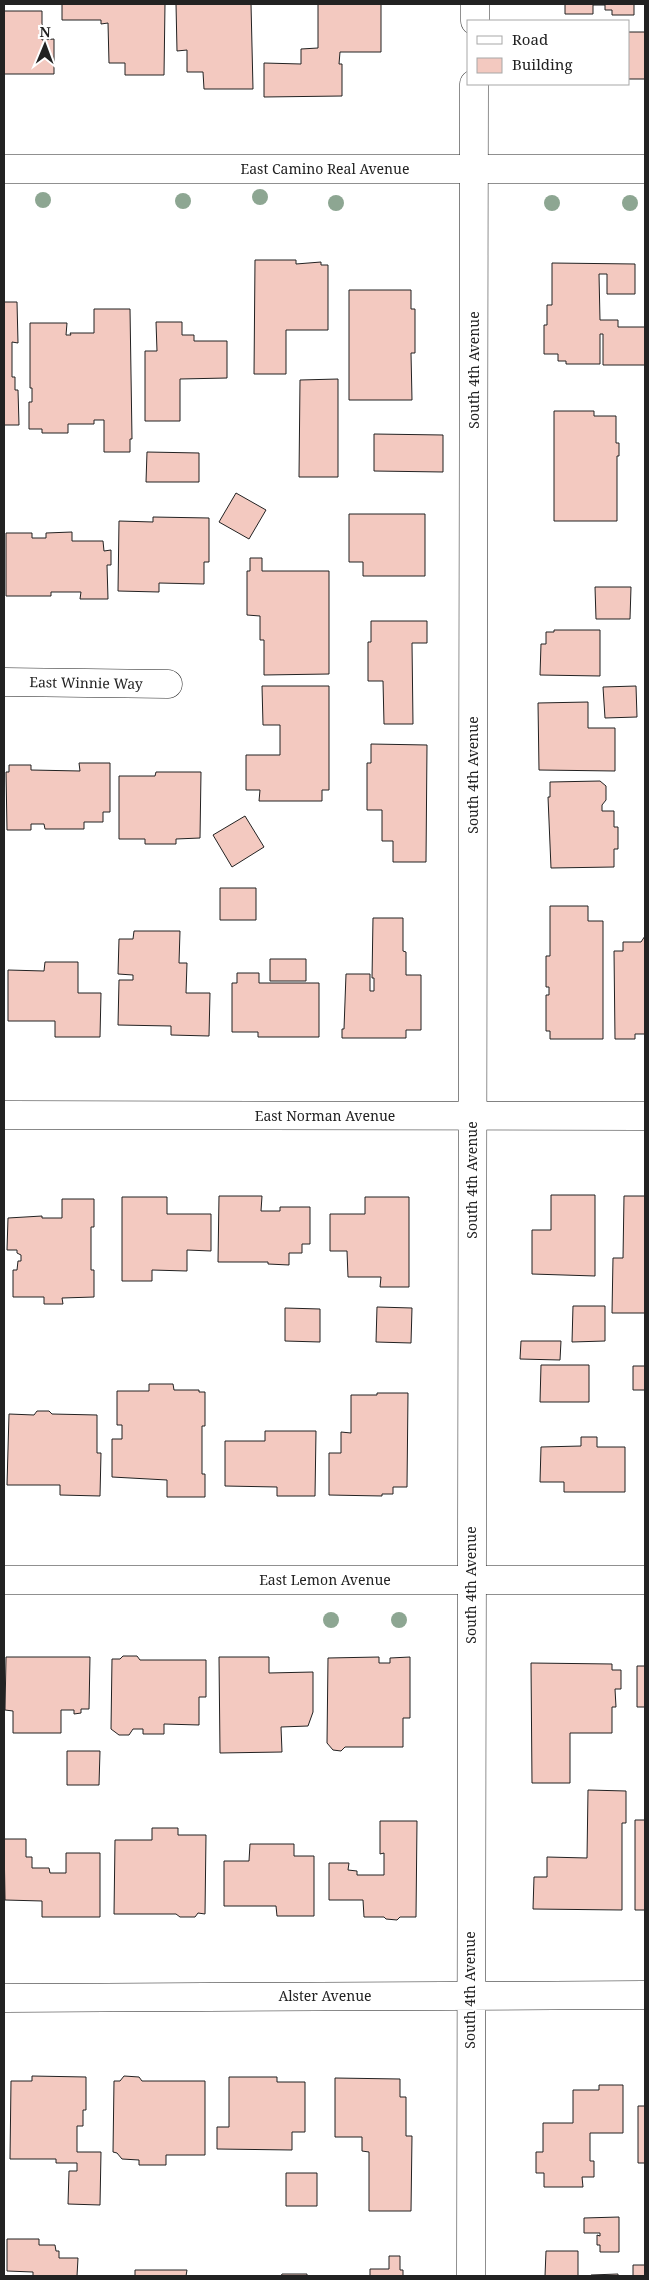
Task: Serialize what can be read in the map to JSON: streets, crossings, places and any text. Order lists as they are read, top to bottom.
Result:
{
  "streets": {
    "street": [
      "East Camino Real Avenue",
      "South 4th Avenue",
      "East Winnie Way",
      "East Norman Avenue",
      "East Lemon Avenue",
      "Alster Avenue"
    ]
  },
  "crossings": [
    ["East Camino Real Avenue", "South 4th Avenue"],
    ["South 4th Avenue", "East Norman Avenue"],
    ["South 4th Avenue", "East Lemon Avenue"],
    ["South 4th Avenue", "Alster Avenue"]
  ],
  "legend": ["Road", "Building"],
  "north": "top"
}
